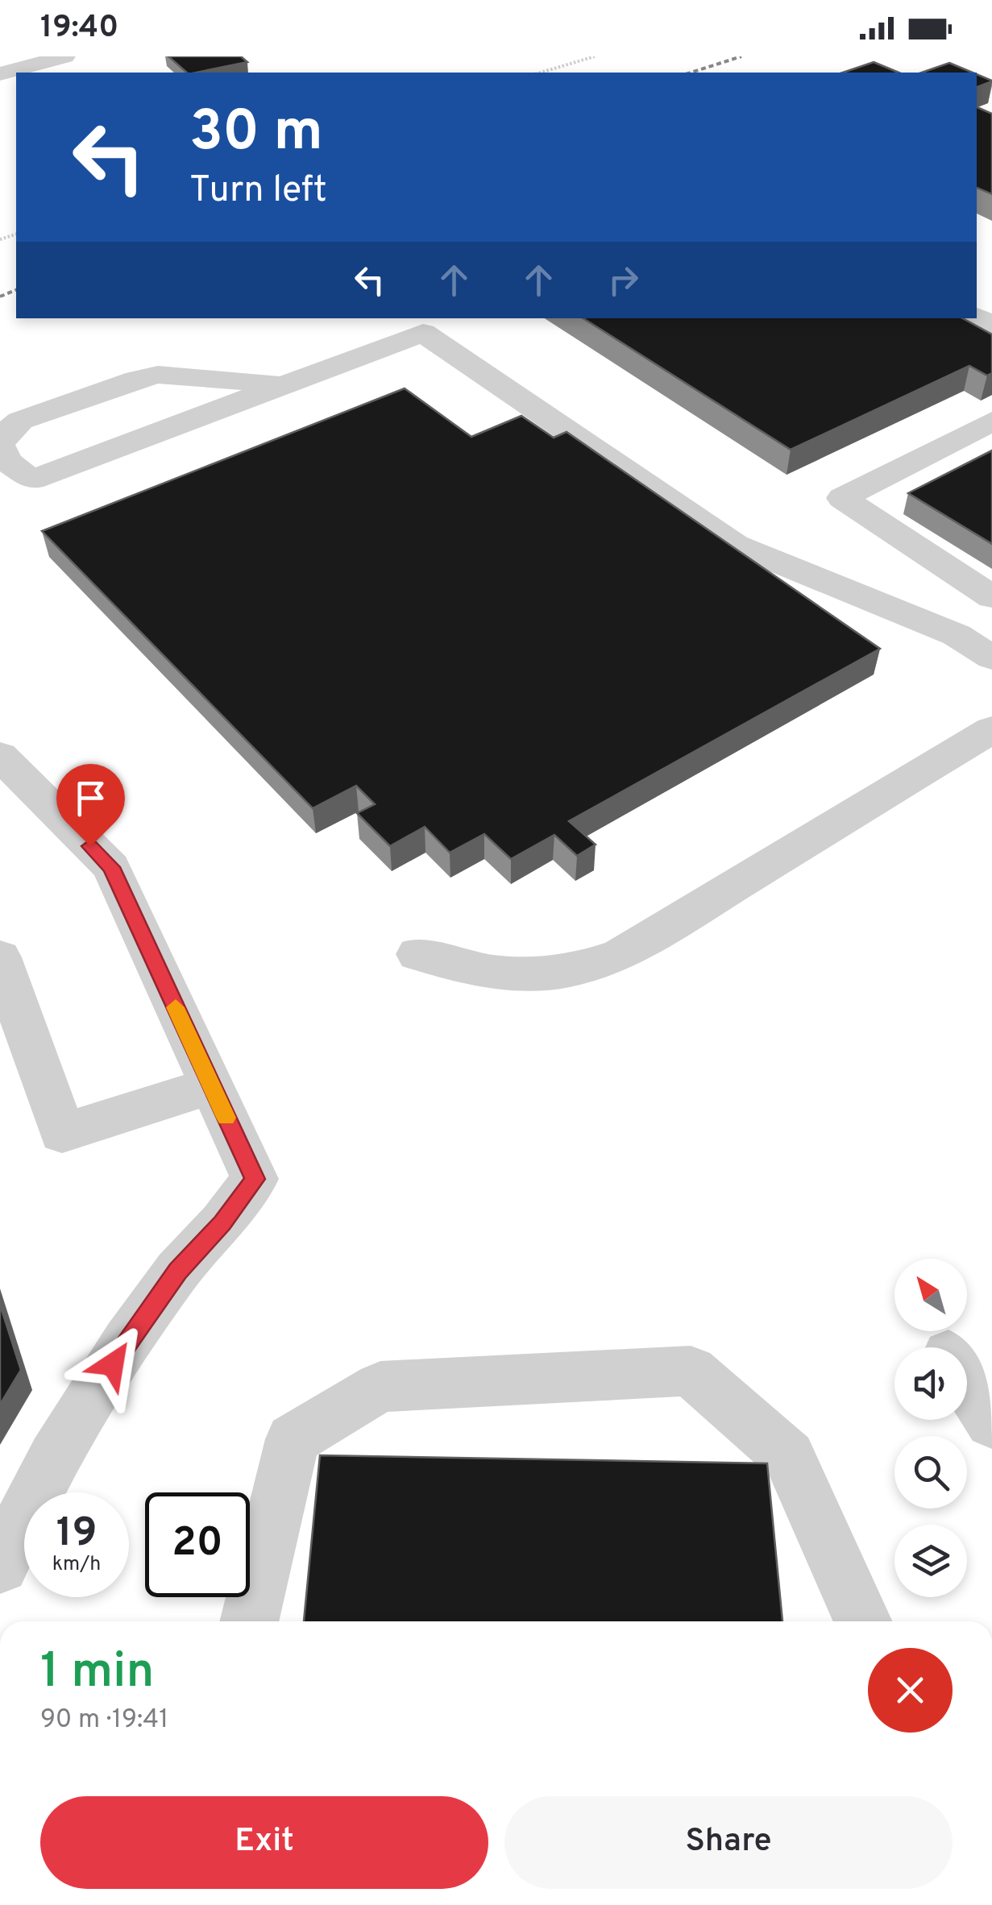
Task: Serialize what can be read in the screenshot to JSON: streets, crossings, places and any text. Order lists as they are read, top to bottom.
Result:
{
  "north": "top left",
  "page": {
    "status": "19:40",
    "turn": ["30 m", "Turn left"],
    "speed": "19 km/h",
    "limit": "20",
    "heading": ["1 min", "90 m · 19:41"],
    "buttons": ["Exit", "Share"]
  }
}
